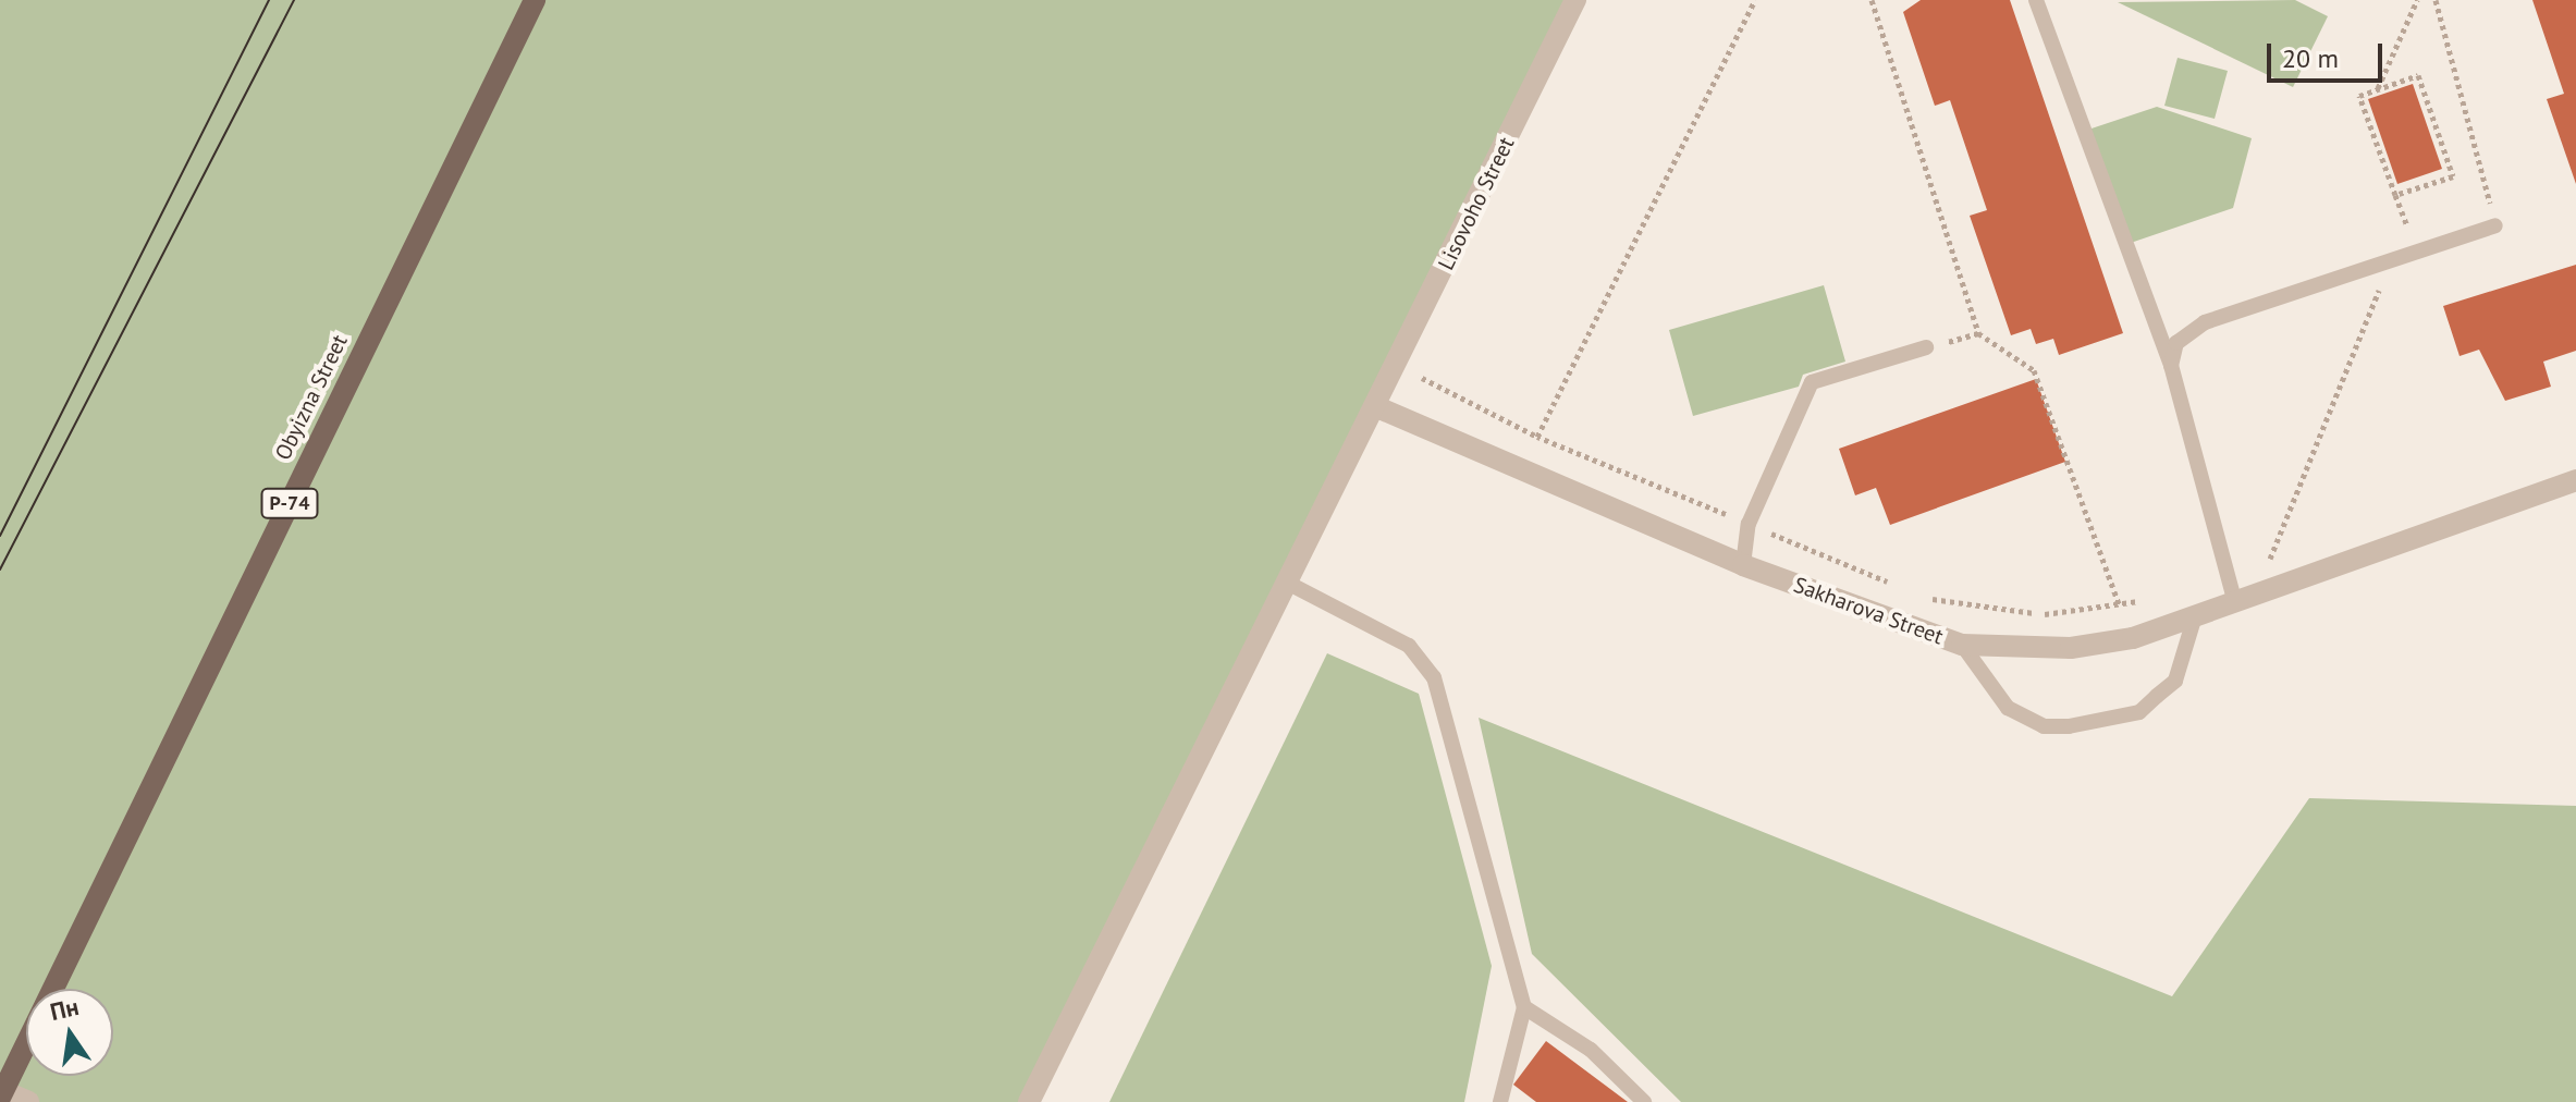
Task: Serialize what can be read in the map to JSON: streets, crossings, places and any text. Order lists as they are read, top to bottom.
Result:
{
  "streets": {
    "main road": ["Obyizna Street", "Р-74"],
    "street": ["Lisovoho Street", "Sakharova Street"]
  },
  "crossings": [
    ["Lisovoho Street", "Sakharova Street"]
  ],
  "scale_bar": "20 m",
  "north": "top"
}
